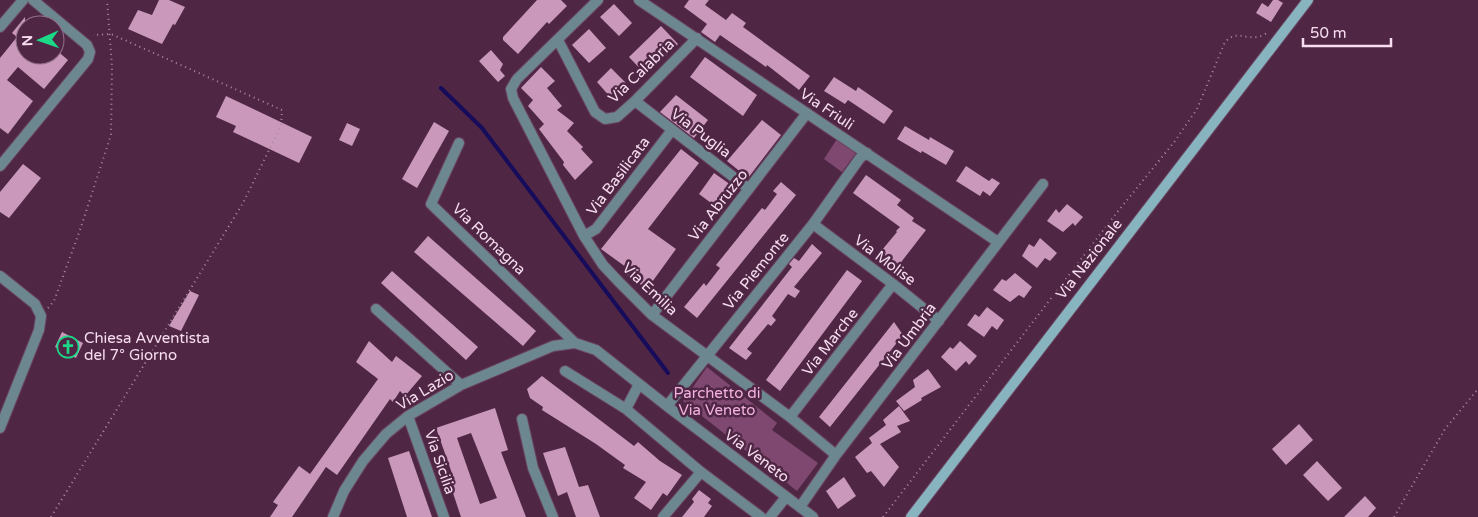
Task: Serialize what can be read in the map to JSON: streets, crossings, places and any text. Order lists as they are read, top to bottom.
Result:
{
  "streets": {
    "main road": ["Via Nazionale"],
    "street": [
      "Via Calabria",
      "Via Friuli",
      "Via Puglia",
      "Via Basilicata",
      "Via Abruzzo",
      "Via Romagna",
      "Via Molise",
      "Via Piemonte",
      "Via Emilia",
      "Via Umbria",
      "Via Marche",
      "Via Lazio",
      "Via Veneto",
      "Via Sicilia"
    ]
  },
  "crossings": [
    ["Via Calabria", "Via Friuli"],
    ["Via Calabria", "Via Puglia"],
    ["Via Calabria", "Via Emilia"],
    ["Via Friuli", "Via Abruzzo"],
    ["Via Friuli", "Via Piemonte"],
    ["Via Friuli", "Via Umbria"],
    ["Via Puglia", "Via Basilicata"],
    ["Via Puglia", "Via Abruzzo"],
    ["Via Basilicata", "Via Emilia"],
    ["Via Abruzzo", "Via Emilia"],
    ["Via Romagna", "Via Lazio"],
    ["Via Romagna", "Via Veneto"],
    ["Via Molise", "Via Piemonte"],
    ["Via Molise", "Via Umbria"],
    ["Via Molise", "Via Marche"],
    ["Via Piemonte", "Via Emilia"],
    ["Via Piemonte", "Via Veneto"],
    ["Via Emilia", "Via Umbria"],
    ["Via Emilia", "Via Marche"],
    ["Via Umbria", "Via Veneto"],
    ["Via Lazio", "Via Veneto"],
    ["Via Lazio", "Via Sicilia"]
  ],
  "parks": ["Parchetto di Via Veneto"],
  "places": {
    "church": ["Chiesa Avventista del 7° Giorno"]
  },
  "scale_bar": "50 m",
  "north": "left"
}
